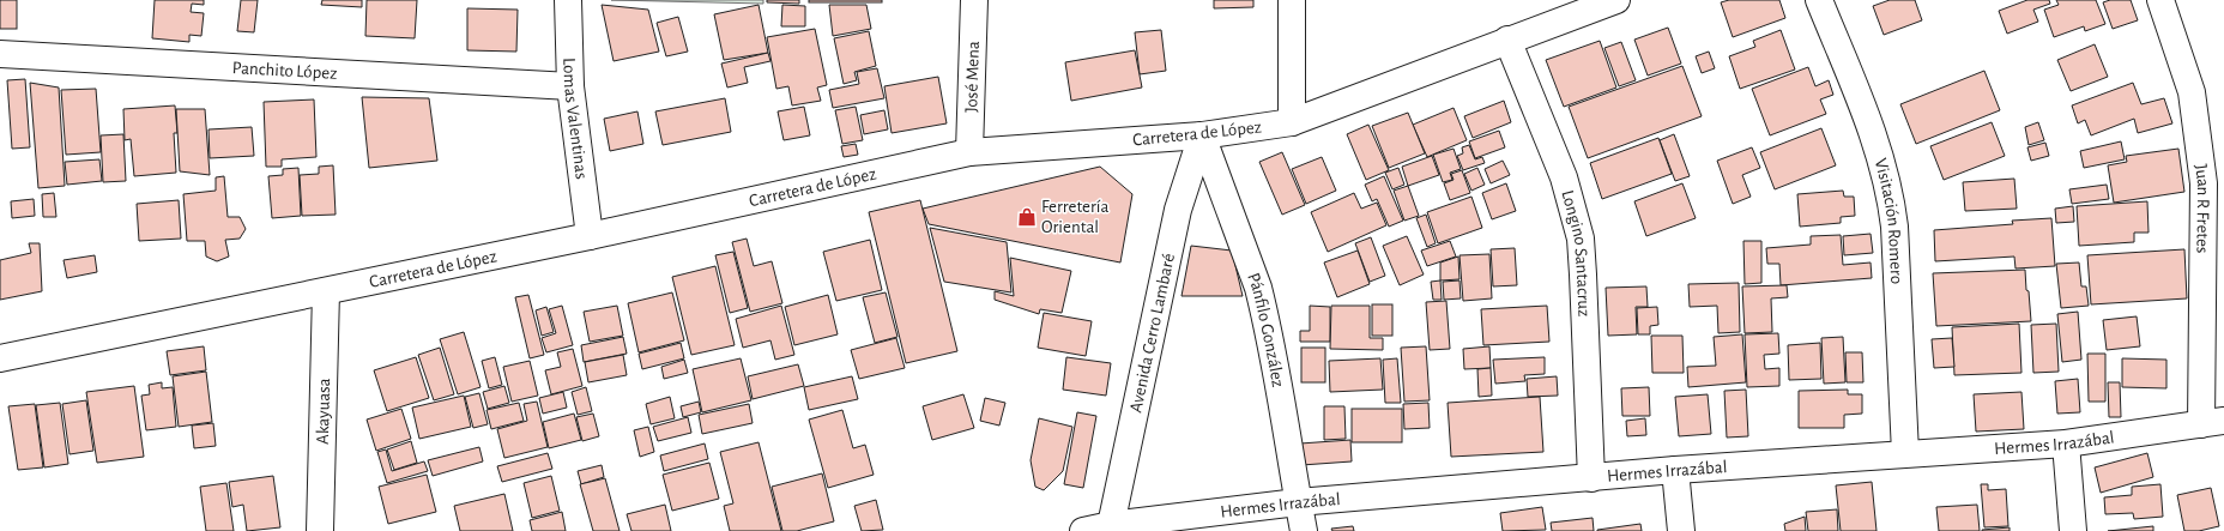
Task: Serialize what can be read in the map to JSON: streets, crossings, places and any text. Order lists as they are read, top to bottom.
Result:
{
  "streets": {
    "street": [
      "Panchito López",
      "José Mena",
      "Lomas Valentinas",
      "Carretera de López",
      "Juan R Fretes",
      "Visitación Romero",
      "Longino Santacruz",
      "Pánfilo González",
      "Avenida Cerro Lambaré",
      "Akayuasa",
      "Hermes Irrazábal"
    ]
  },
  "crossings": [
    ["Panchito López", "Lomas Valentinas"],
    ["José Mena", "Carretera de López"],
    ["Lomas Valentinas", "Carretera de López"],
    ["Carretera de López", "Longino Santacruz"],
    ["Carretera de López", "Pánfilo González"],
    ["Carretera de López", "Avenida Cerro Lambaré"],
    ["Carretera de López", "Akayuasa"],
    ["Juan R Fretes", "Hermes Irrazábal"],
    ["Visitación Romero", "Hermes Irrazábal"],
    ["Longino Santacruz", "Hermes Irrazábal"],
    ["Pánfilo González", "Avenida Cerro Lambaré"],
    ["Pánfilo González", "Hermes Irrazábal"],
    ["Avenida Cerro Lambaré", "Hermes Irrazábal"]
  ],
  "places": {
    "shop": ["Ferretería Oriental"]
  }
}
